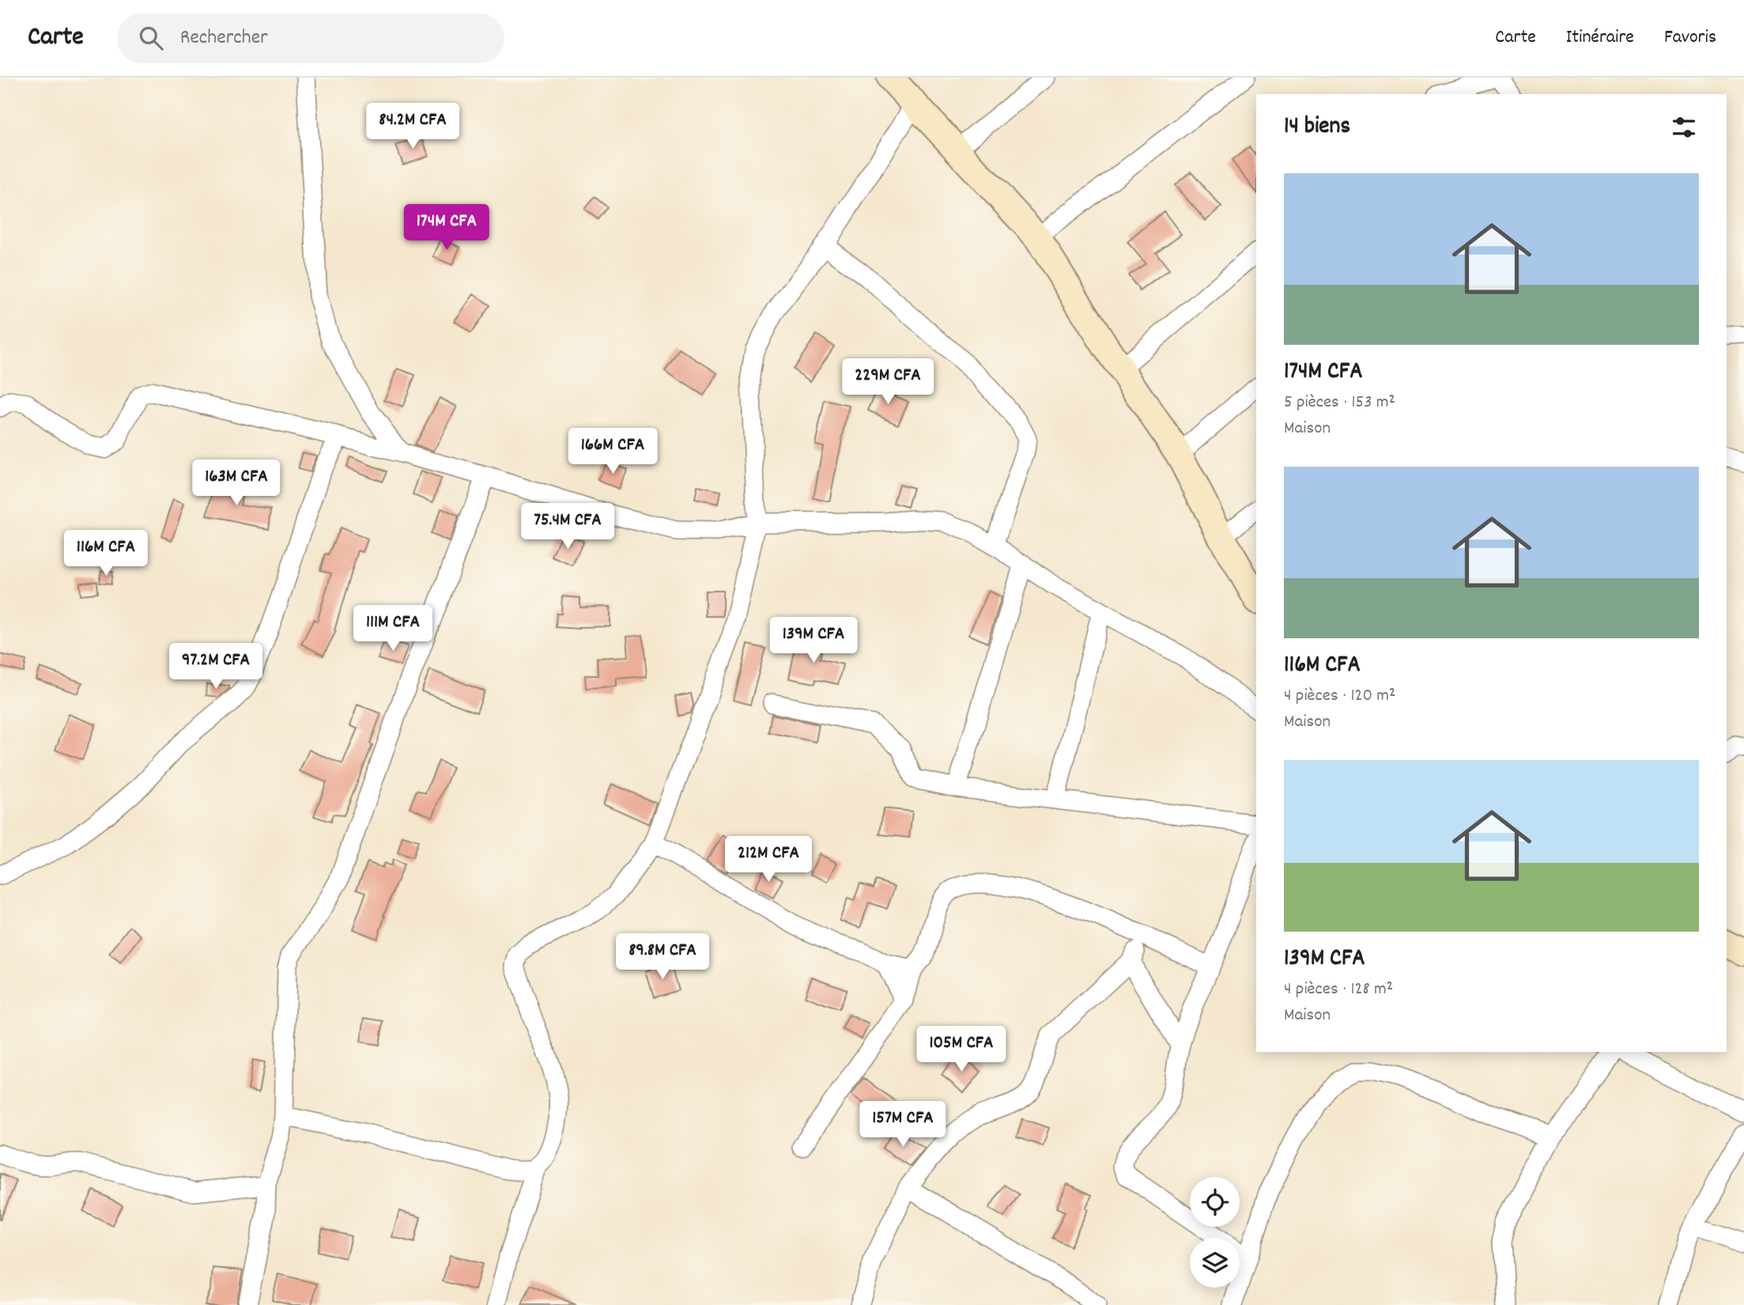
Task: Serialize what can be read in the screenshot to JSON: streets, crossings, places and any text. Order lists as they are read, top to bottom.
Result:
{
  "page": {
    "header": "Carte",
    "search": "Rechercher",
    "nav": ["Carte", "Itinéraire", "Favoris"],
    "heading": "14 biens",
    "price": [
      "84.2M CFA",
      "174M CFA",
      "229M CFA",
      "166M CFA",
      "163M CFA",
      "75.4M CFA",
      "116M CFA",
      "111M CFA",
      "139M CFA",
      "97.2M CFA",
      "212M CFA",
      "89.8M CFA",
      "105M CFA",
      "157M CFA"
    ],
    "list": [
      {
        "name": "174M CFA",
        "note": "5 pièces · 153 m² · Maison"
      },
      {
        "name": "116M CFA",
        "note": "4 pièces · 120 m² · Maison"
      },
      {
        "name": "139M CFA",
        "note": "4 pièces · 128 m² · Maison"
      }
    ]
  }
}
